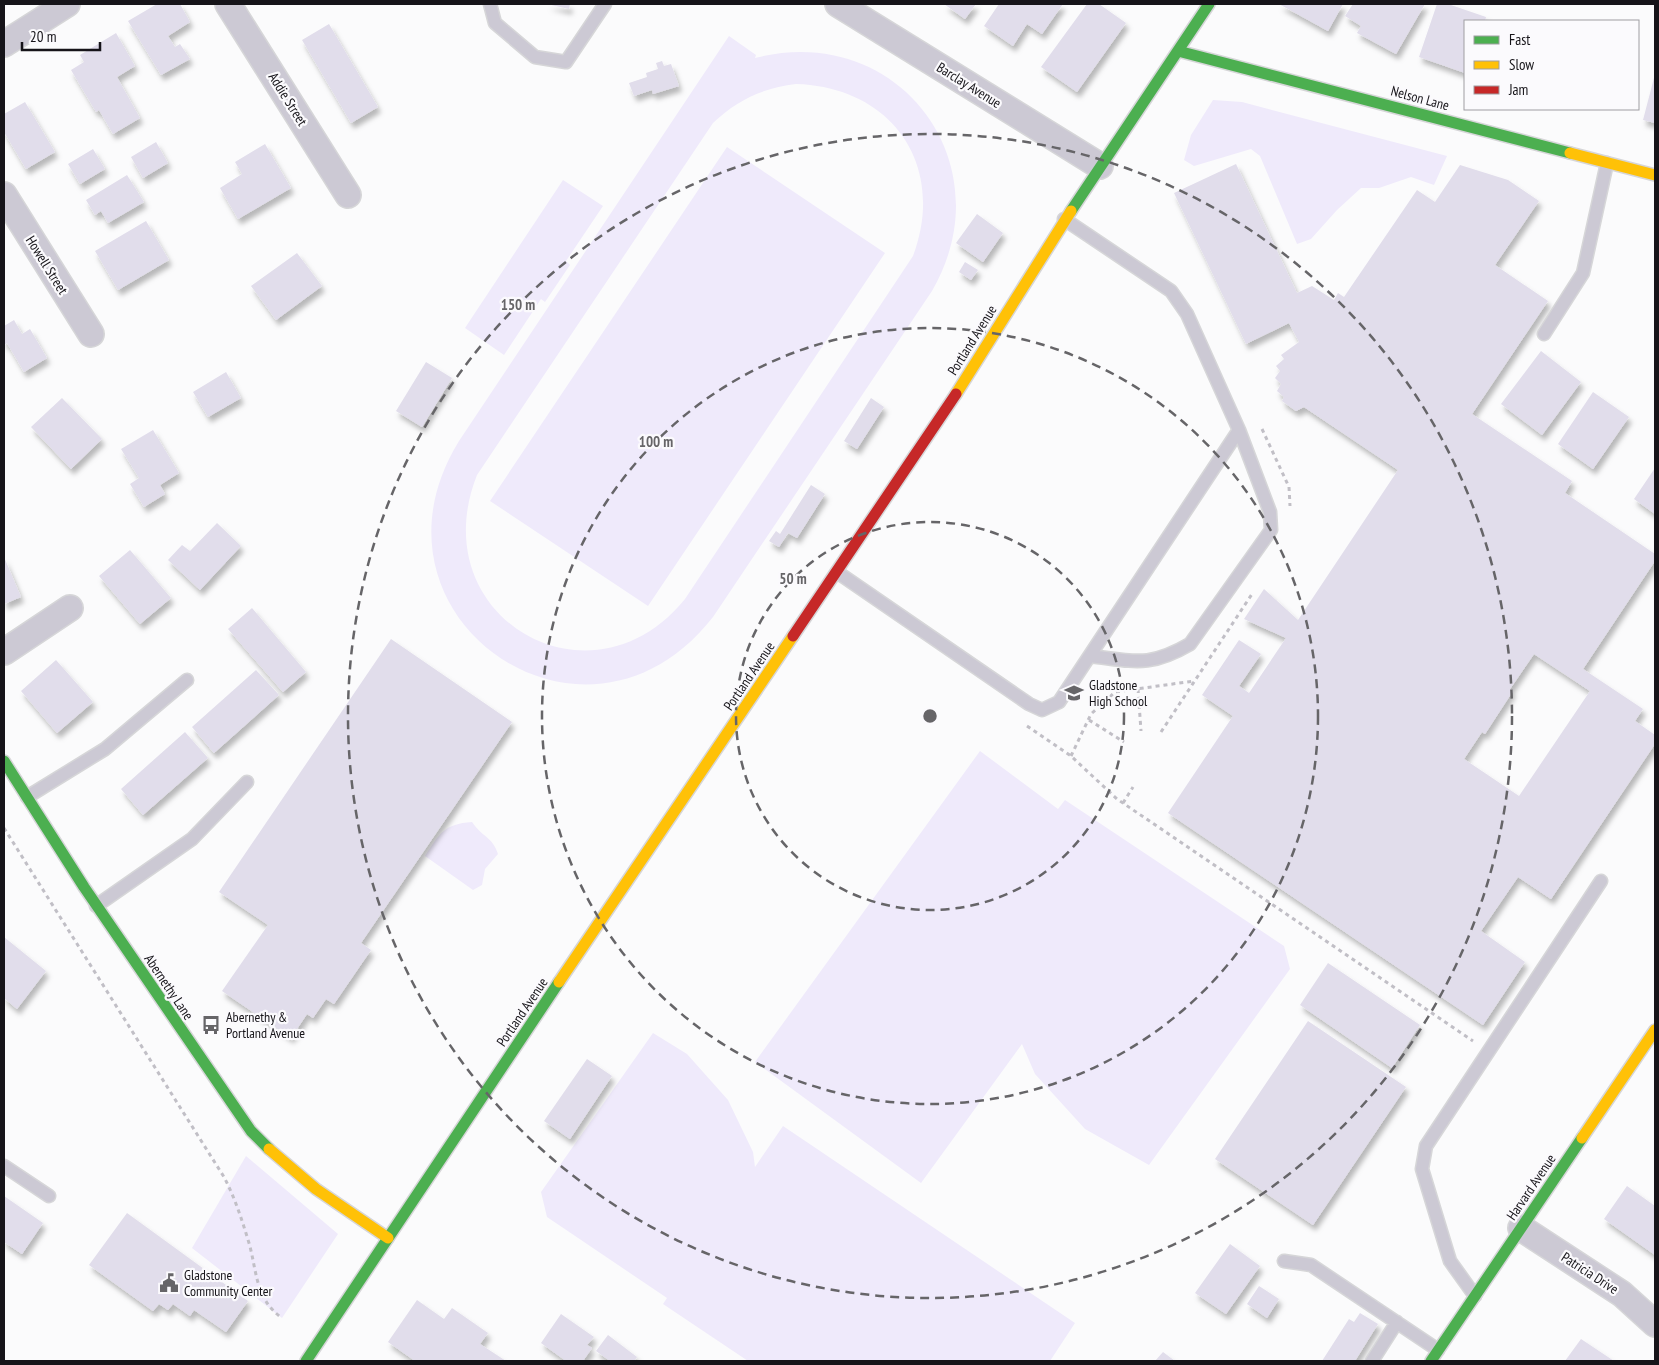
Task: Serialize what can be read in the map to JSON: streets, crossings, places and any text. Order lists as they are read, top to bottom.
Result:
{
  "streets": {
    "street": [
      "Barclay Avenue",
      "Nelson Lane",
      "Addie Street",
      "Howell Street",
      "Portland Avenue",
      "Abernethy Lane",
      "Harvard Avenue",
      "Patricia Drive"
    ]
  },
  "crossings": [
    ["Barclay Avenue", "Portland Avenue"],
    ["Nelson Lane", "Portland Avenue"],
    ["Portland Avenue", "Abernethy Lane"],
    ["Harvard Avenue", "Patricia Drive"]
  ],
  "places": {
    "school or university": ["Gladstone High School"],
    "bus stop": ["Abernethy & Portland Avenue"],
    "public building": ["Gladstone Community Center"]
  },
  "legend": ["Fast", "Slow", "Jam"],
  "scale_bar": "20 m",
  "rings": ["150 m", "100 m", "50 m"]
}
